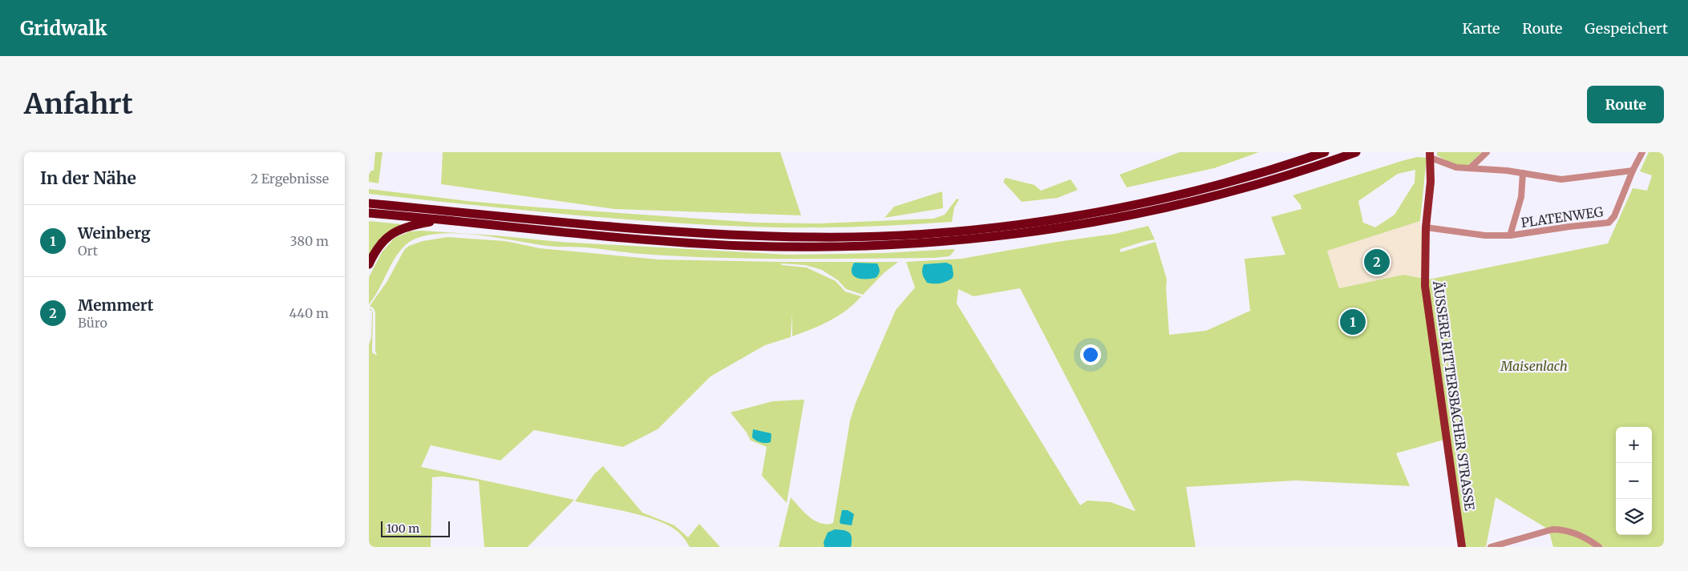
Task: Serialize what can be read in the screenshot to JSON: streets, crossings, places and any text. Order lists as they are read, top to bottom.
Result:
{
  "streets": {
    "main road": ["ÄUSSERE RITTERSBACHER STRASSE"],
    "street": ["PLATENWEG"]
  },
  "crossings": [
    ["PLATENWEG", "ÄUSSERE RITTERSBACHER STRASSE"]
  ],
  "parks": ["Maisenlach"],
  "scale_bar": "100 m",
  "page": {
    "header": "Gridwalk",
    "nav": ["Karte", "Route", "Gespeichert"],
    "buttons": "Route",
    "title": "Anfahrt",
    "heading": ["In der Nähe", "2 Ergebnisse"],
    "list": [
      {
        "mark": "1",
        "name": "Weinberg",
        "note": "Ort",
        "value": "380 m"
      },
      {
        "mark": "2",
        "name": "Memmert",
        "note": "Büro",
        "value": "440 m"
      }
    ],
    "pins": ["2", "1"],
    "map_buttons": ["+", "−"],
    "scale": "100 m"
  }
}
